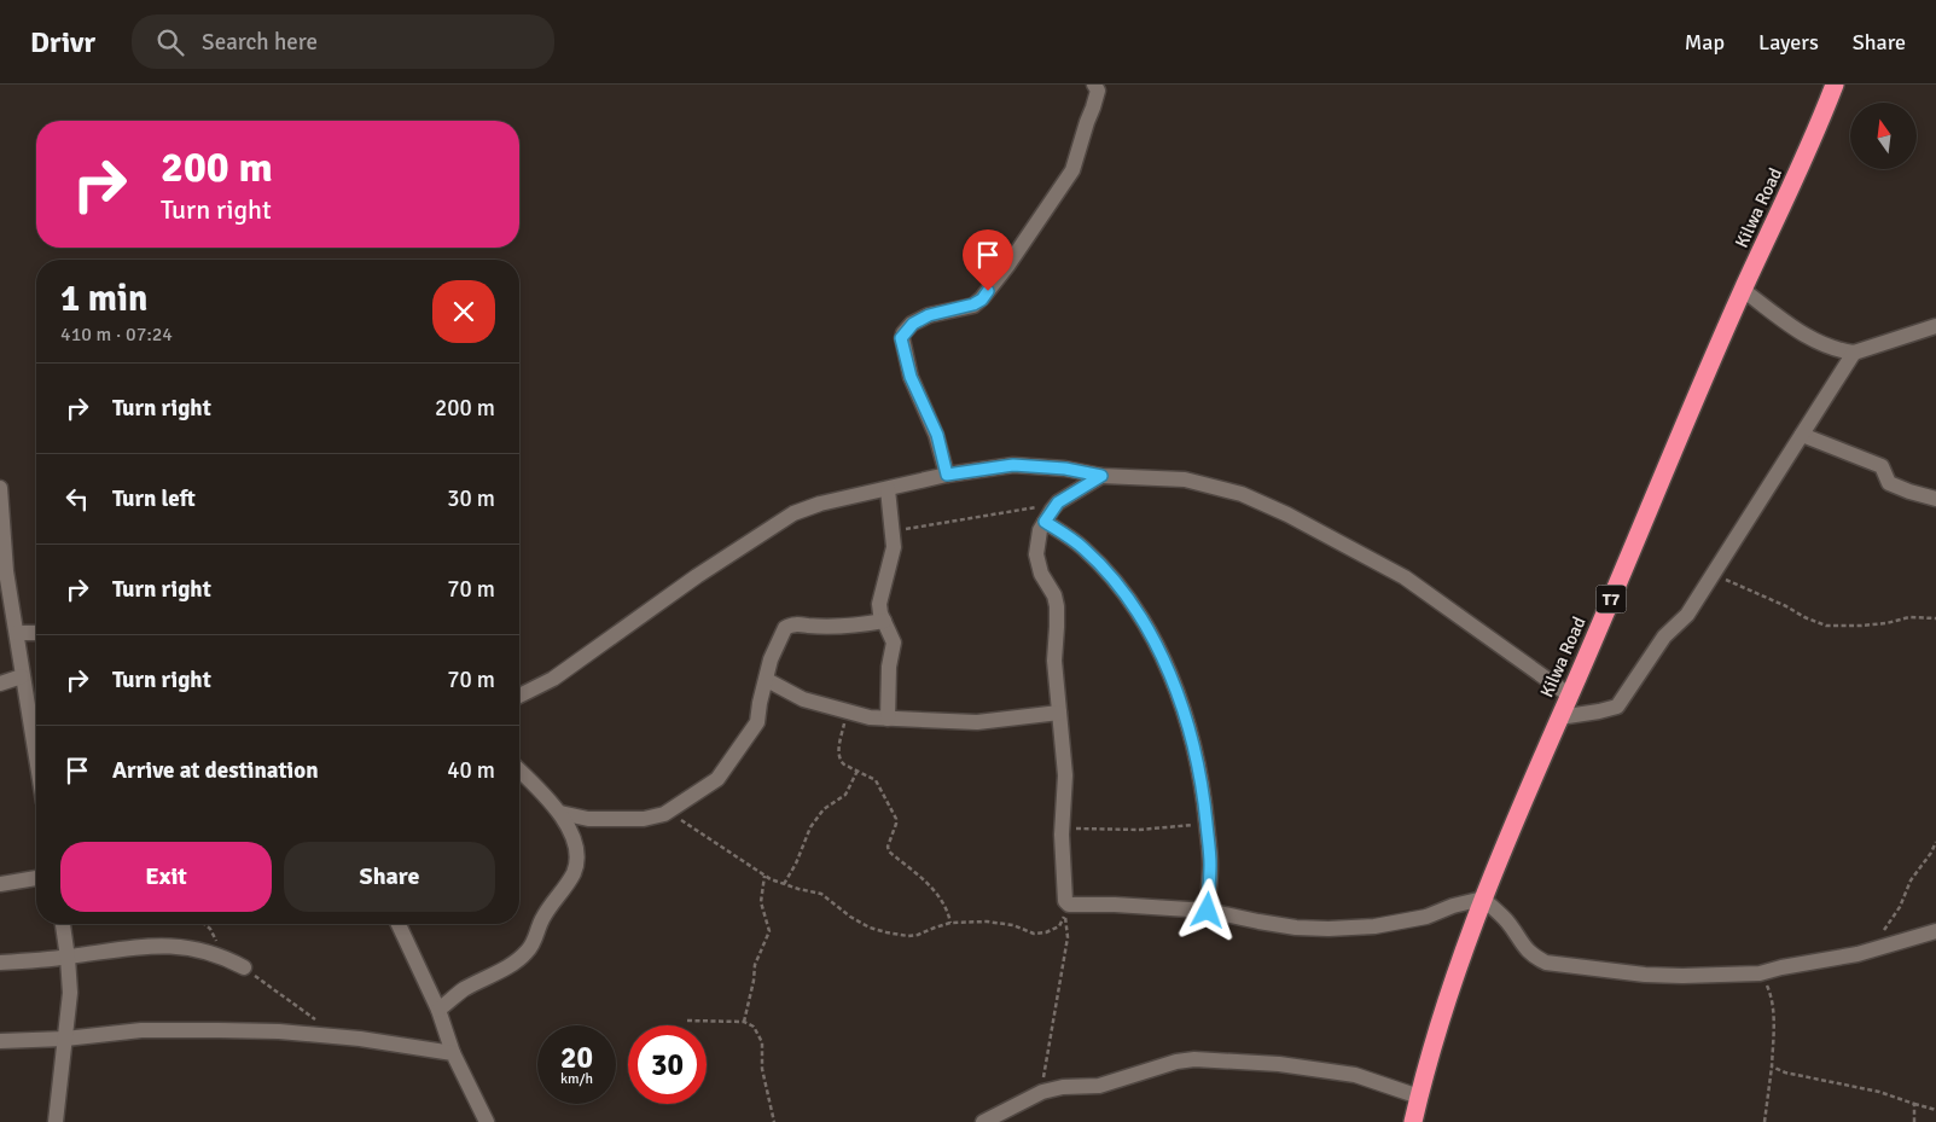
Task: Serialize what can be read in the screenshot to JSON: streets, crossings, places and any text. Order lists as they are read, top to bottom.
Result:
{
  "streets": {
    "highway": ["Kilwa Road", "T7"]
  },
  "north": "top",
  "page": {
    "header": "Drivr",
    "search": "Search here",
    "nav": ["Map", "Layers", "Share"],
    "turn": ["200 m", "Turn right"],
    "heading": ["1 min", "410 m · 07:24"],
    "list": [
      {
        "name": "Turn right",
        "value": "200 m"
      },
      {
        "name": "Turn left",
        "value": "30 m"
      },
      {
        "name": "Turn right",
        "value": "70 m"
      },
      {
        "name": "Turn right",
        "value": "70 m"
      },
      {
        "name": "Arrive at destination",
        "value": "40 m"
      }
    ],
    "buttons": ["Exit", "Share"],
    "speed": "20 km/h",
    "limit": "30"
  }
}
